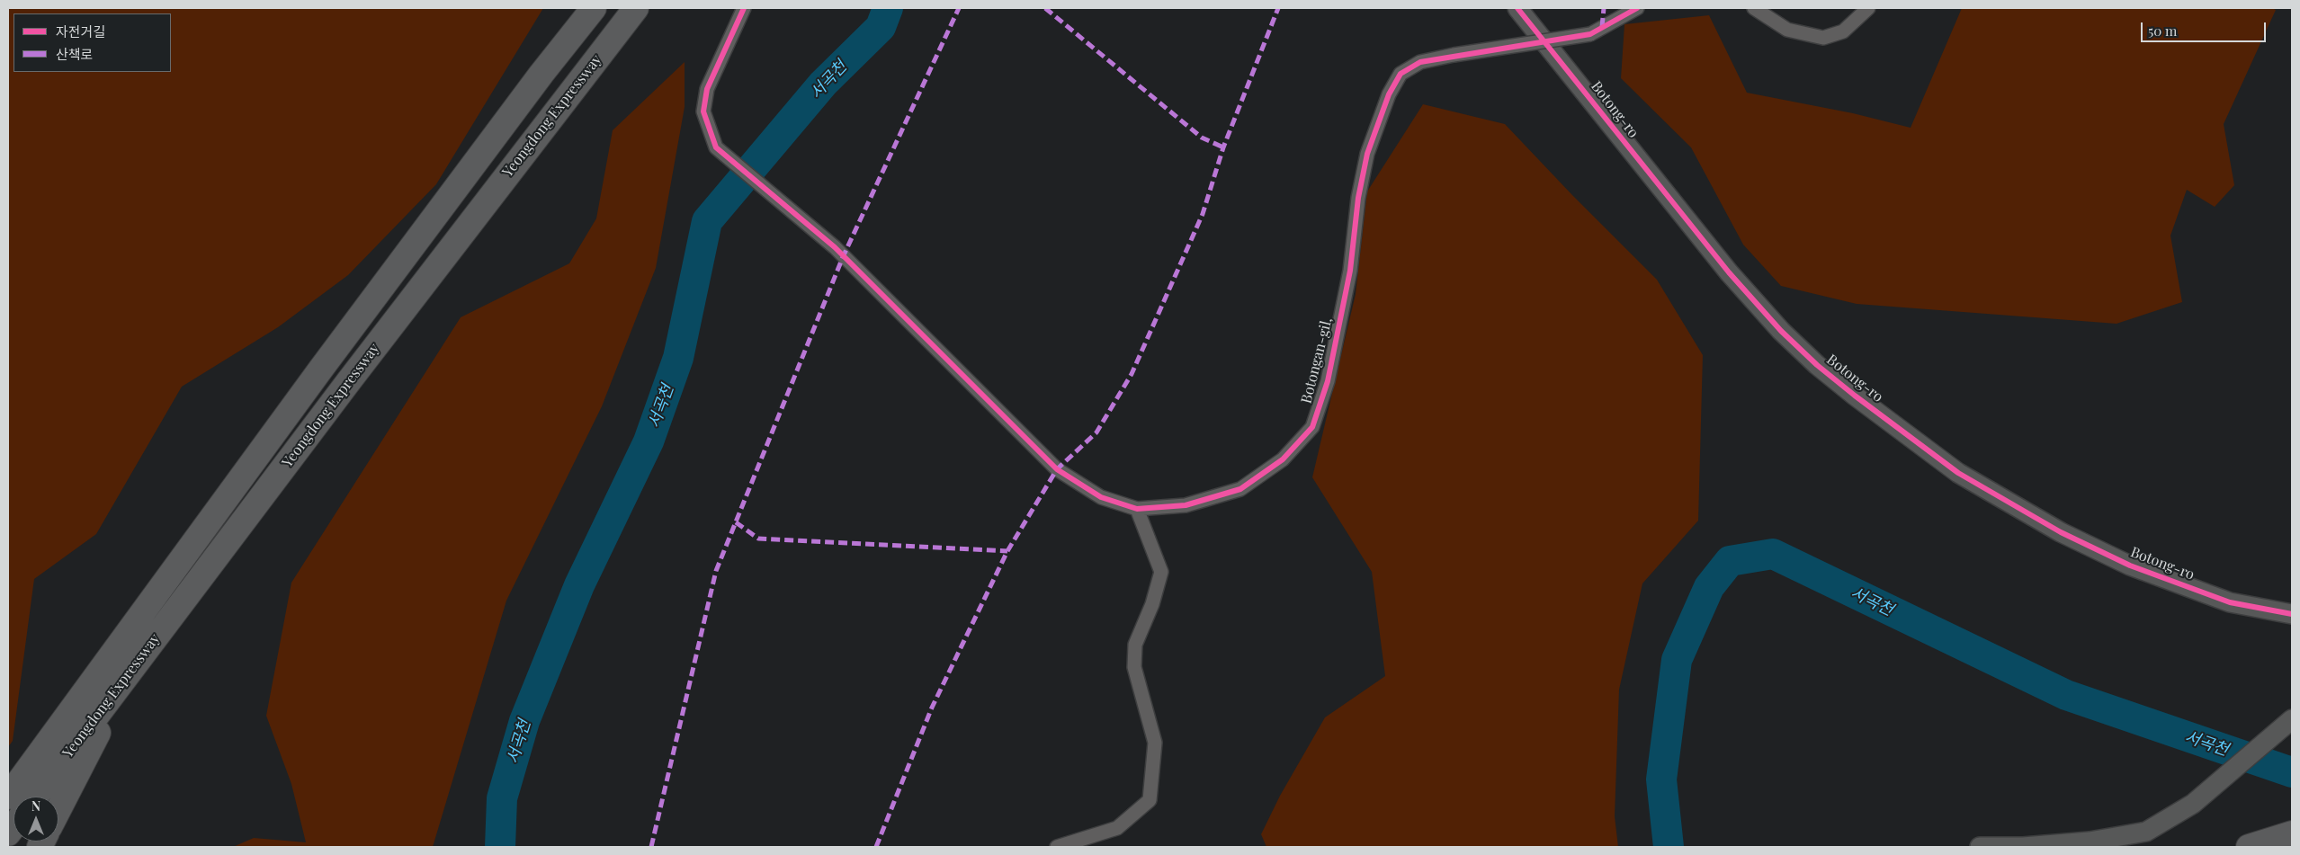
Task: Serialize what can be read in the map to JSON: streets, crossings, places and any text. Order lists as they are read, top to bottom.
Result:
{
  "streets": {
    "highway": ["Yeongdong Expressway"],
    "street": ["Botong-ro", "Botongan-gil,"]
  },
  "water": ["서곡천"],
  "legend": ["자전거길", "산책로"],
  "scale_bar": "50 m",
  "north": "top"
}
